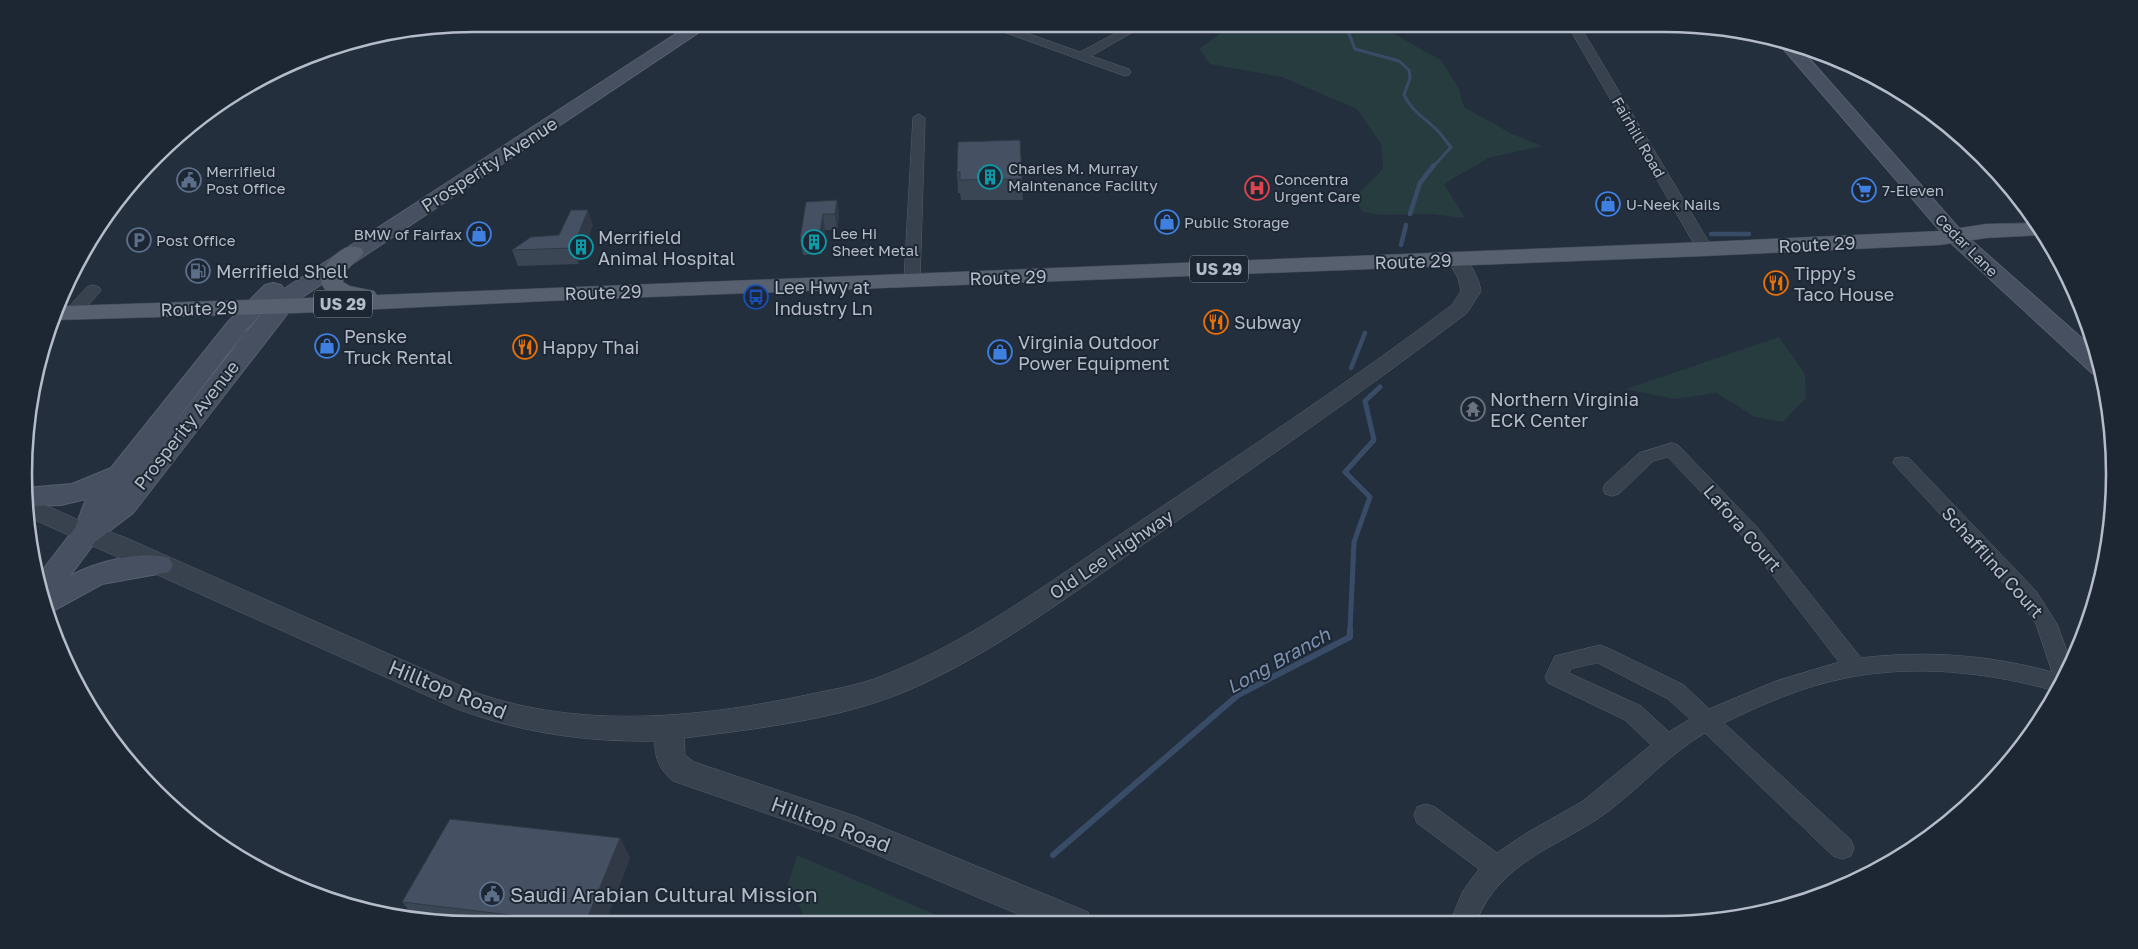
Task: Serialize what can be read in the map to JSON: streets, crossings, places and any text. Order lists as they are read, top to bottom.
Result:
{
  "streets": {
    "main road": [
      "Prosperity Avenue",
      "Route 29",
      "Cedar Lane",
      "US 29"
    ],
    "street": [
      "Fairhill Road",
      "Lafora Court",
      "Old Lee Highway",
      "Schafflind Court",
      "Hilltop Road"
    ]
  },
  "crossings": [
    ["Fairhill Road", "Route 29"],
    ["Prosperity Avenue", "Route 29"],
    ["Prosperity Avenue", "Hilltop Road"],
    ["Route 29", "Cedar Lane"],
    ["Route 29", "Old Lee Highway"],
    ["Old Lee Highway", "Hilltop Road"]
  ],
  "water": ["Long Branch"],
  "places": {
    "building": ["Charles M. Murray Maintenance Facility", "Lee Hi Sheet Metal", "Merrifield Animal Hospital"],
    "public building": ["Merrifield Post Office", "Saudi Arabian Cultural Mission"],
    "hospital": ["Concentra Urgent Care"],
    "supermarket": ["7-Eleven"],
    "shop": [
      "U-Neek Nails",
      "Public Storage",
      "BMW of Fairfax",
      "Penske Truck Rental",
      "Virginia Outdoor Power Equipment"
    ],
    "parking": ["Post Office"],
    "fuel station": ["Merrifield Shell"],
    "restaurant": ["Tippy's Taco House", "Subway", "Happy Thai"],
    "bus stop": ["Lee Hwy at Industry Ln"],
    "temple": ["Northern Virginia ECK Center"]
  }
}
